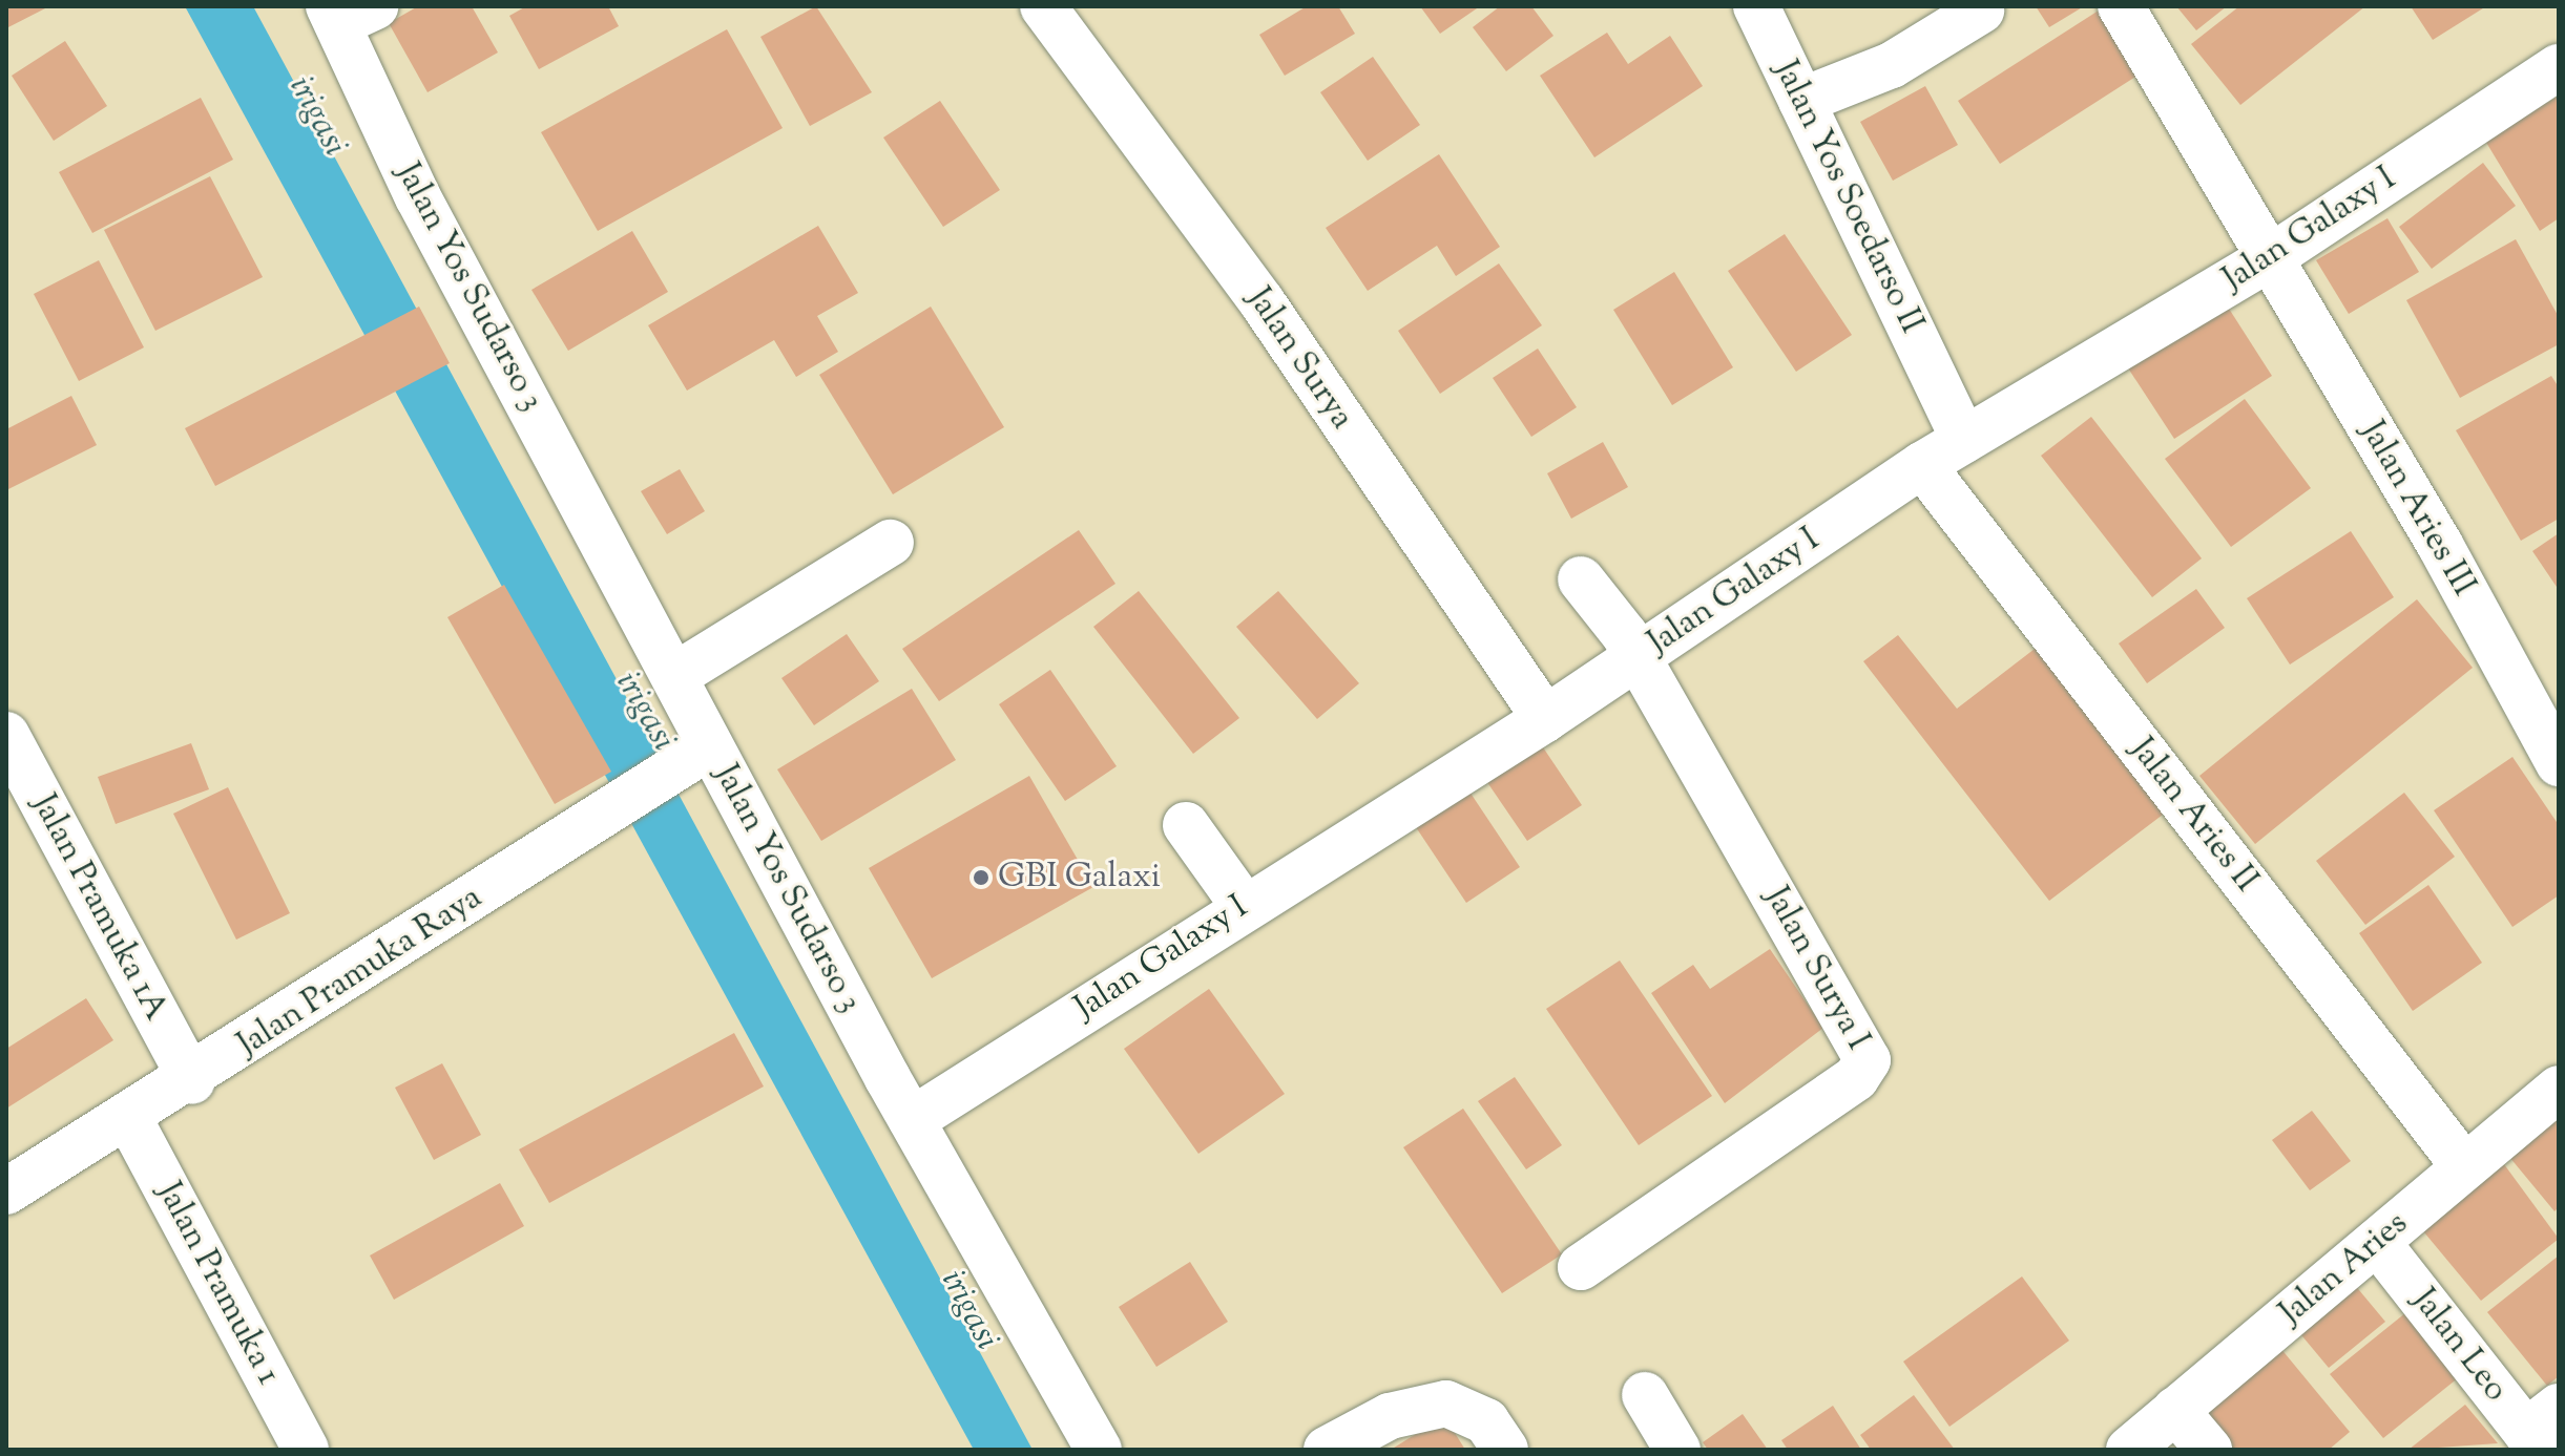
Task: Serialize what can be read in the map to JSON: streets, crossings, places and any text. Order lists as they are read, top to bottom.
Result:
{
  "streets": {
    "street": [
      "Jalan Yos Soedarso II",
      "Jalan Galaxy I",
      "Jalan Yos Sudarso 3",
      "Jalan Surya",
      "Jalan Aries III",
      "Jalan Aries II",
      "Jalan Pramuka 1A",
      "Jalan Surya I",
      "Jalan Pramuka Raya",
      "Jalan Aries",
      "Jalan Pramuka 1",
      "Jalan Leo"
    ]
  },
  "crossings": [
    ["Jalan Yos Soedarso II", "Jalan Galaxy I"],
    ["Jalan Galaxy I", "Jalan Yos Sudarso 3"],
    ["Jalan Galaxy I", "Jalan Surya"],
    ["Jalan Galaxy I", "Jalan Aries III"],
    ["Jalan Galaxy I", "Jalan Aries II"],
    ["Jalan Galaxy I", "Jalan Surya I"],
    ["Jalan Yos Sudarso 3", "Jalan Pramuka Raya"],
    ["Jalan Aries II", "Jalan Aries"],
    ["Jalan Pramuka 1A", "Jalan Pramuka Raya"],
    ["Jalan Pramuka Raya", "Jalan Pramuka 1"],
    ["Jalan Aries", "Jalan Leo"]
  ],
  "water": ["irigasi"],
  "places": ["GBI Galaxi"]
}
